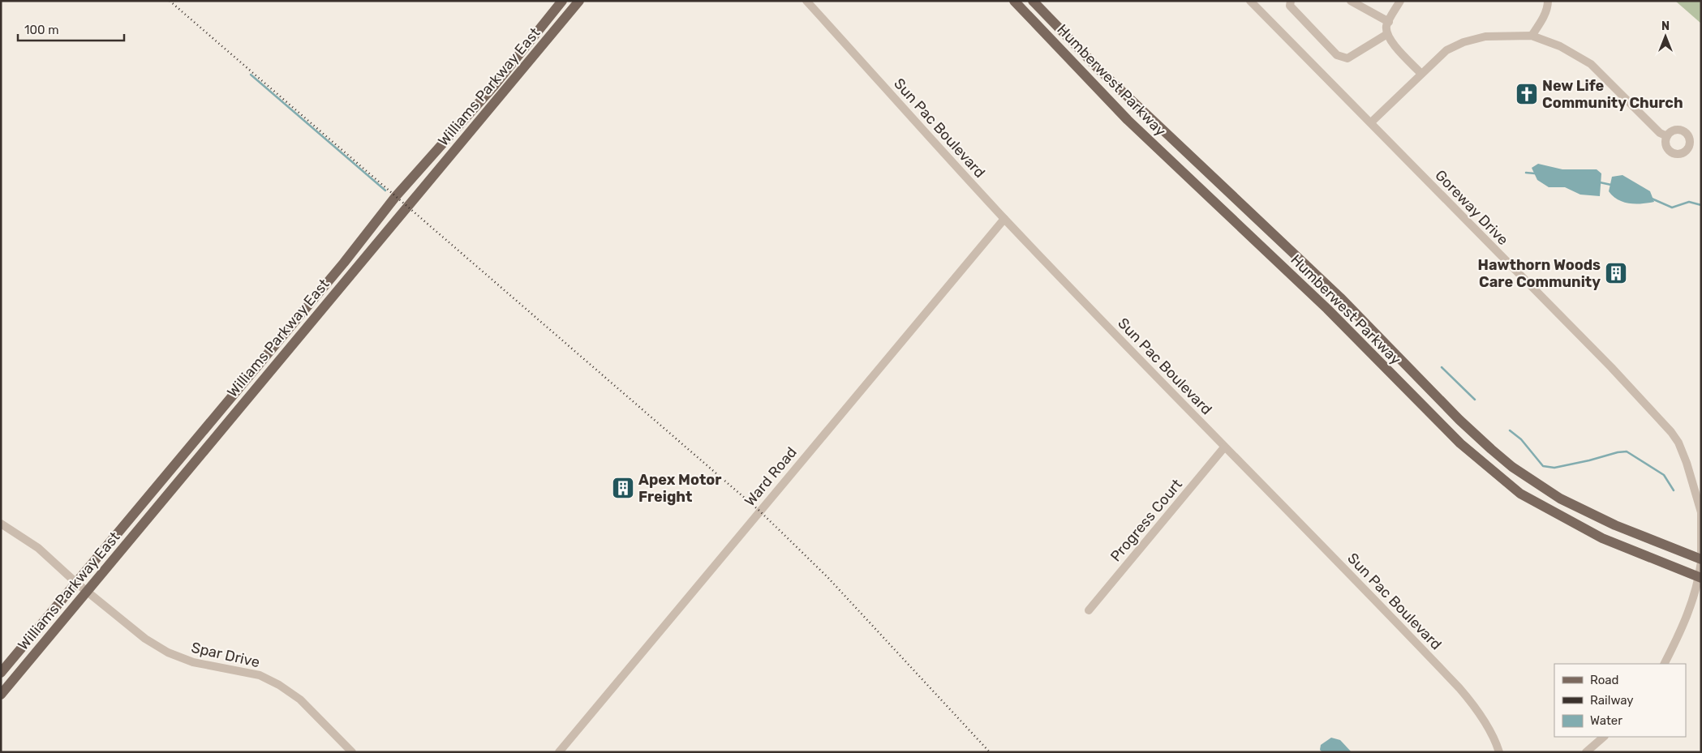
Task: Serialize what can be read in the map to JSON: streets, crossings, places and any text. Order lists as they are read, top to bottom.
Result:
{
  "streets": {
    "main road": ["Humberwest Parkway", "Williams Parkway East"],
    "street": [
      "Sun Pac Boulevard",
      "Goreway Drive",
      "Ward Road",
      "Progress Court",
      "Spar Drive"
    ]
  },
  "crossings": [
    ["Williams Parkway East", "Spar Drive"],
    ["Sun Pac Boulevard", "Ward Road"],
    ["Sun Pac Boulevard", "Progress Court"]
  ],
  "places": {
    "church": ["New Life Community Church"],
    "building": ["Hawthorn Woods Care Community", "Apex Motor Freight"]
  },
  "legend": ["Road", "Railway", "Water"],
  "scale_bar": "100 m",
  "north": "top"
}
